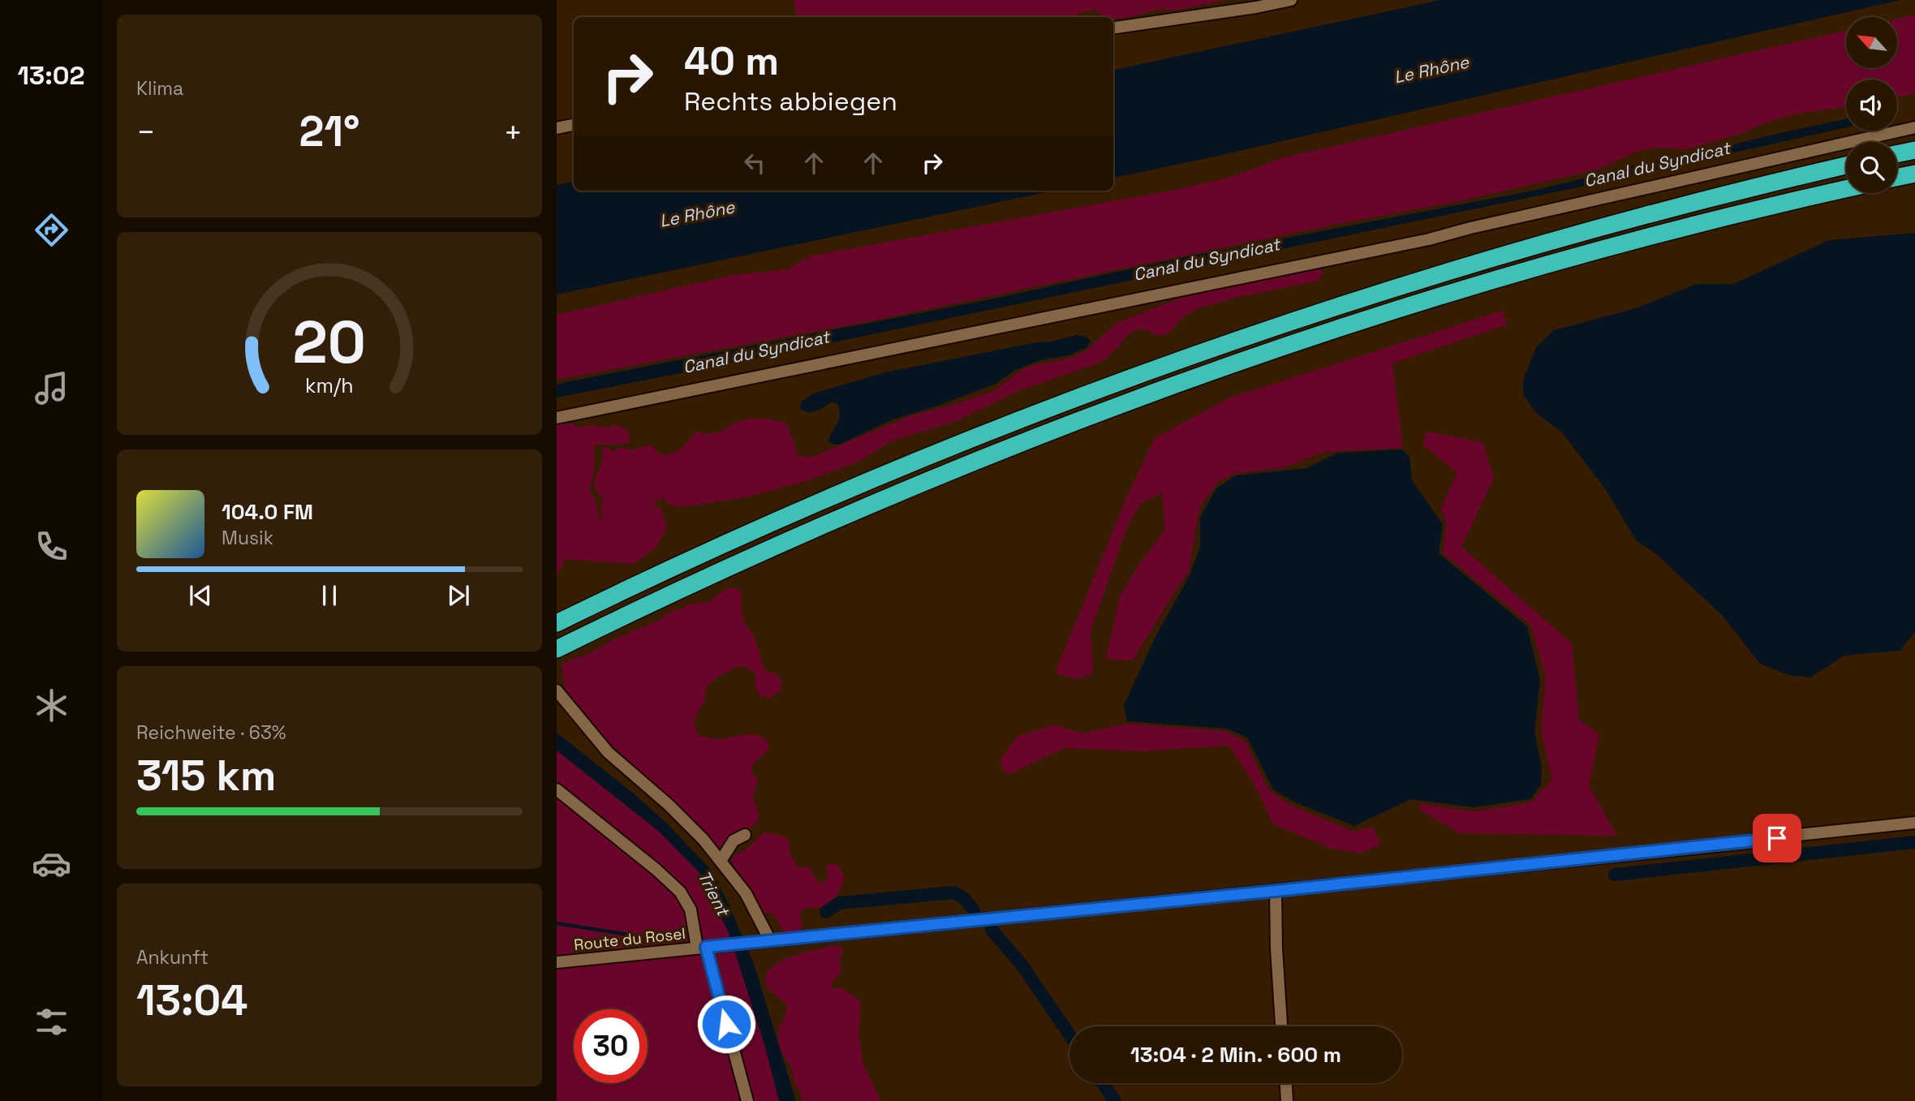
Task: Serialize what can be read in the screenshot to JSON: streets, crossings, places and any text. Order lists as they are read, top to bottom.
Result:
{
  "streets": {
    "street": ["Route du Rosel"]
  },
  "water": ["Le Rhône", "Canal du Syndicat", "Trient"],
  "north": "top left",
  "page": {
    "tabs": "13:02",
    "tile": [
      "Klima",
      ["Reichweite · 63%", "315 km"],
      ["Ankunft", "13:04"]
    ],
    "turn": ["40 m", "Rechts abbiegen"],
    "heat": ["−", "21°", "+"],
    "song": ["104.0 FM", "Musik"],
    "limit": "30",
    "trip": "13:04 · 2 Min. · 600 m",
    "gauge": ["20", "km/h"]
  }
}
